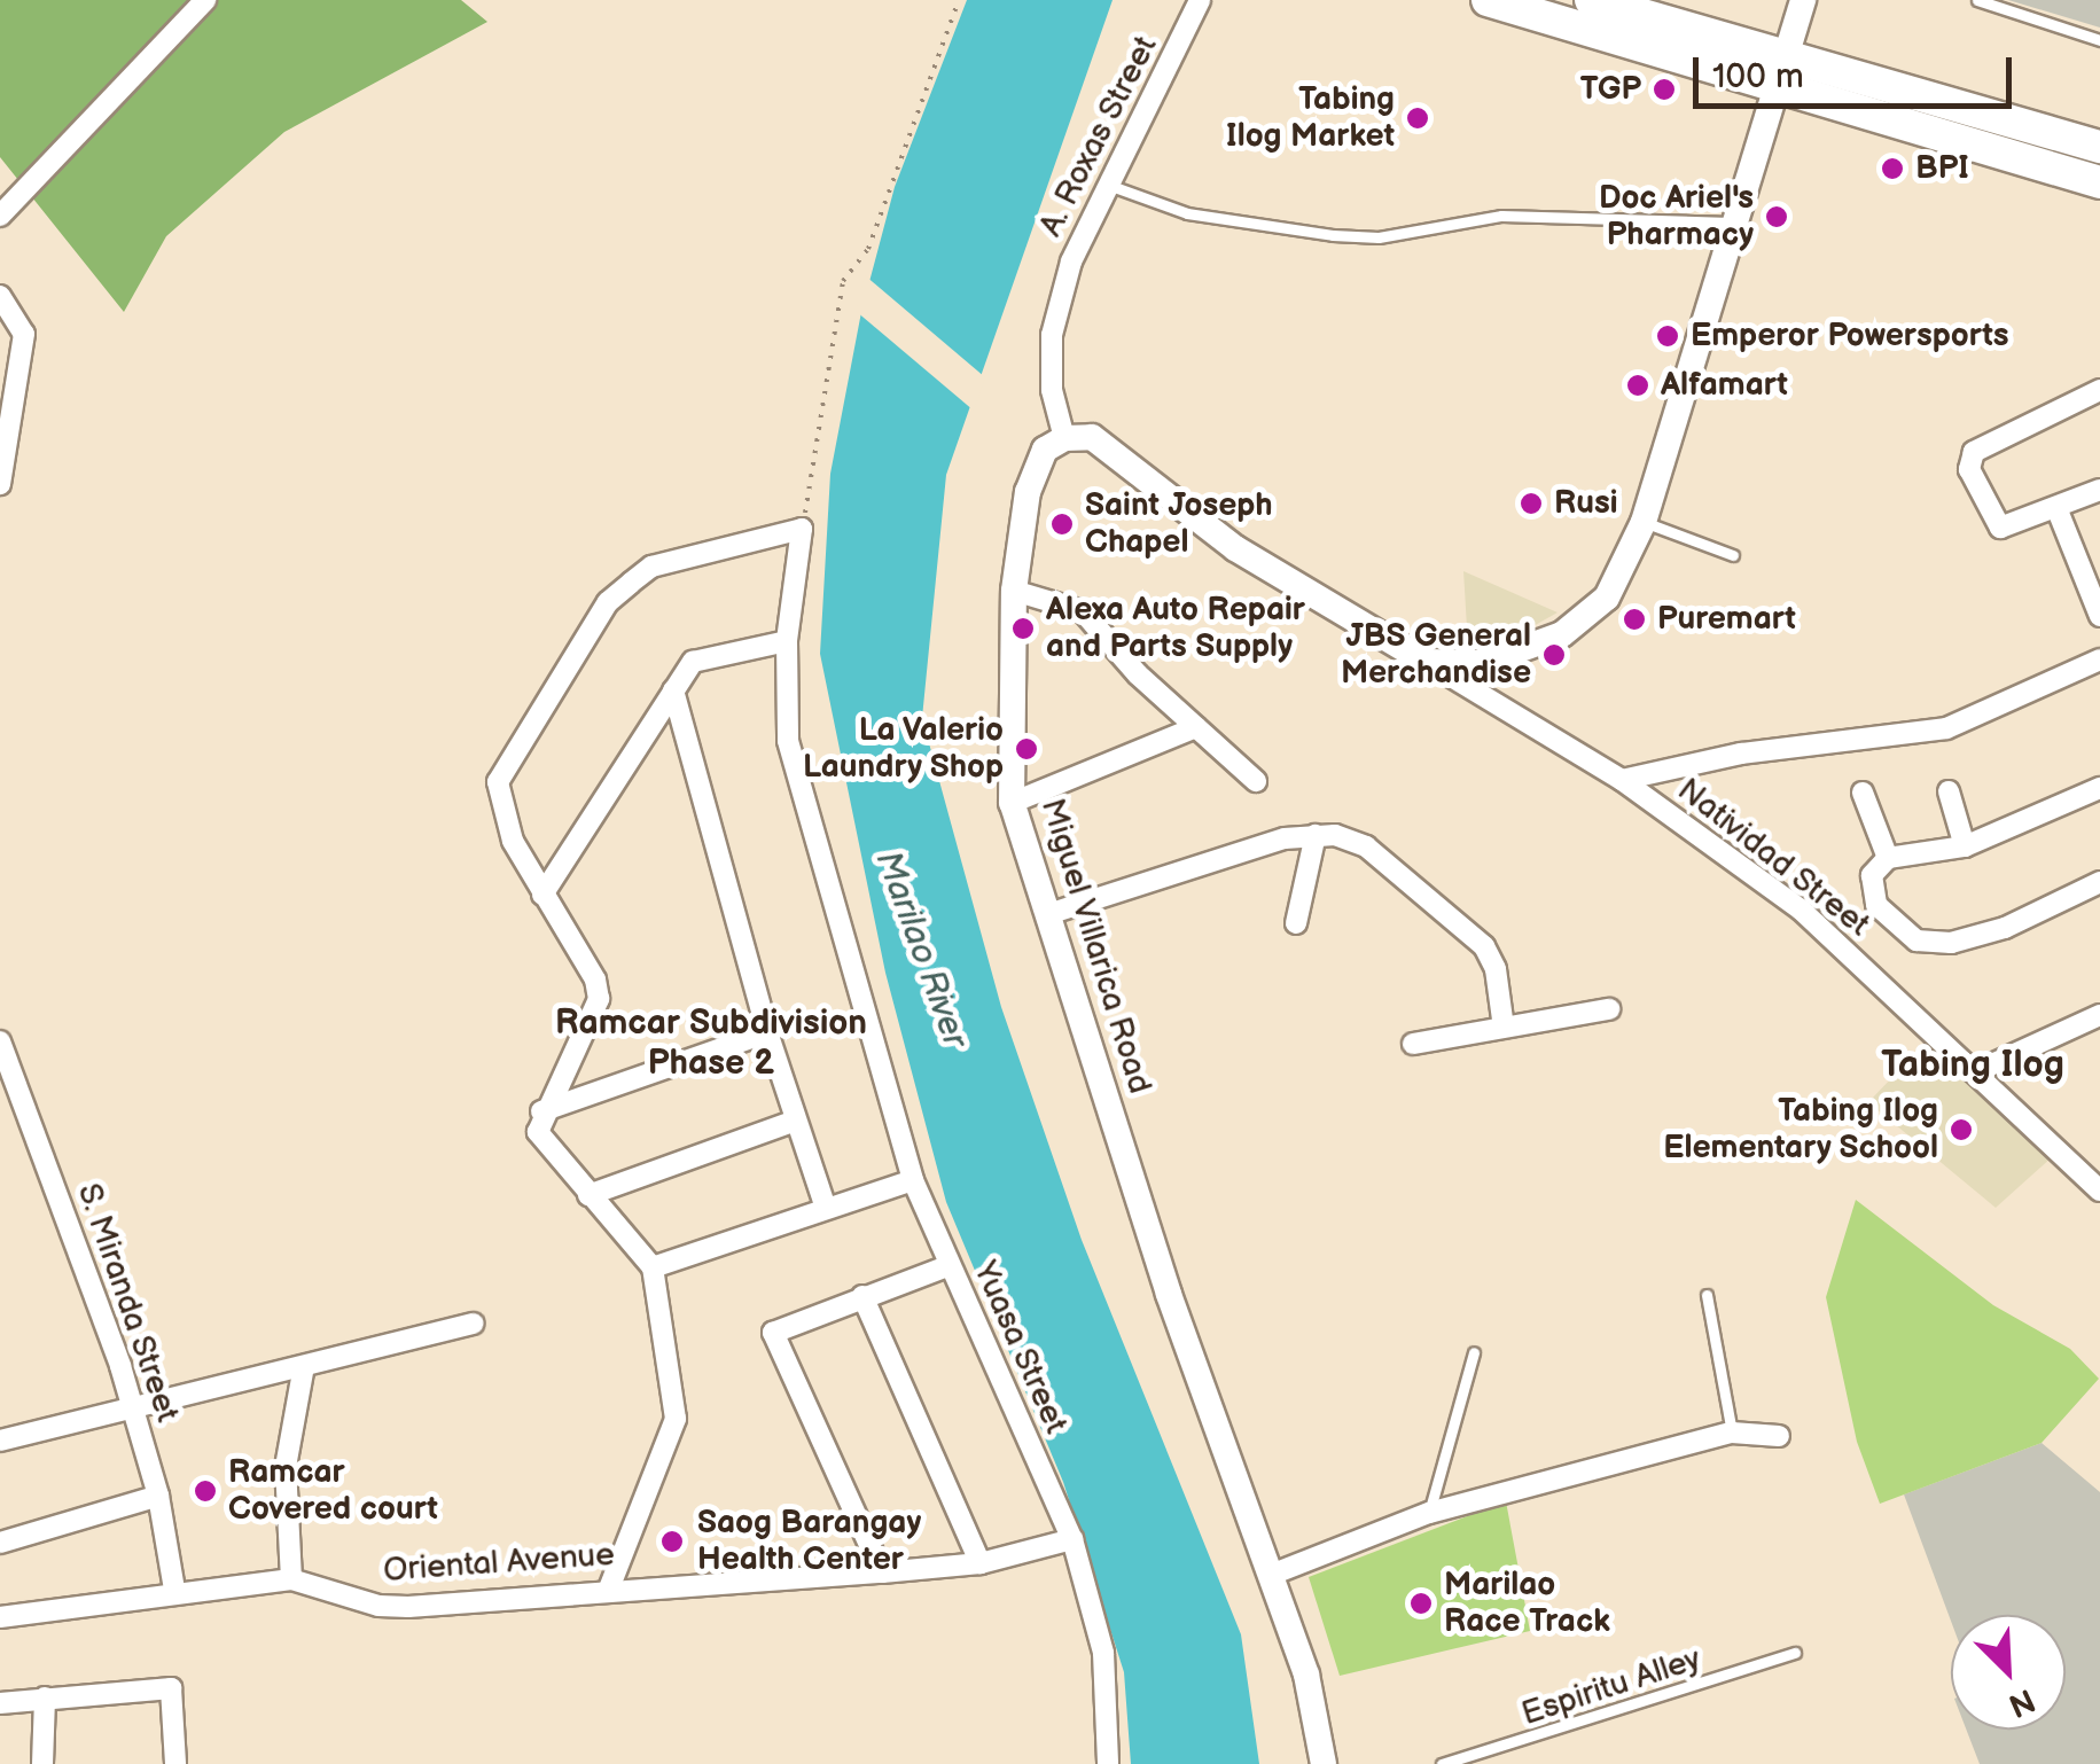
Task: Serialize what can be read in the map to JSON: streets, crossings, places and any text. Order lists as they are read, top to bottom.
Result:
{
  "streets": {
    "main road": ["Miguel Villarica Road"],
    "street": [
      "A. Roxas Street",
      "Natividad Street",
      "S. Miranda Street",
      "Yuasa Street",
      "Oriental Avenue"
    ],
    "lane": ["Espiritu Alley"]
  },
  "crossings": [
    ["A. Roxas Street", "Miguel Villarica Road"],
    ["S. Miranda Street", "Oriental Avenue"],
    ["Yuasa Street", "Oriental Avenue"]
  ],
  "districts": ["Ramcar Subdivision Phase 2", "Tabing Ilog"],
  "water": ["Marilao River"],
  "places": [
    "TGP",
    "Tabing Ilog Market",
    "BPI",
    "Doc Ariel's Pharmacy",
    "Emperor Powersports",
    "Alfamart",
    "Rusi",
    "Saint Joseph Chapel",
    "Puremart",
    "Alexa Auto Repair and Parts Supply",
    "JBS General Merchandise",
    "La Valerio Laundry Shop",
    "Tabing Ilog Elementary School",
    "Ramcar Covered court",
    "Saog Barangay Health Center",
    "Marilao Race Track"
  ],
  "scale_bar": "100 m",
  "north": "bottom right"
}
